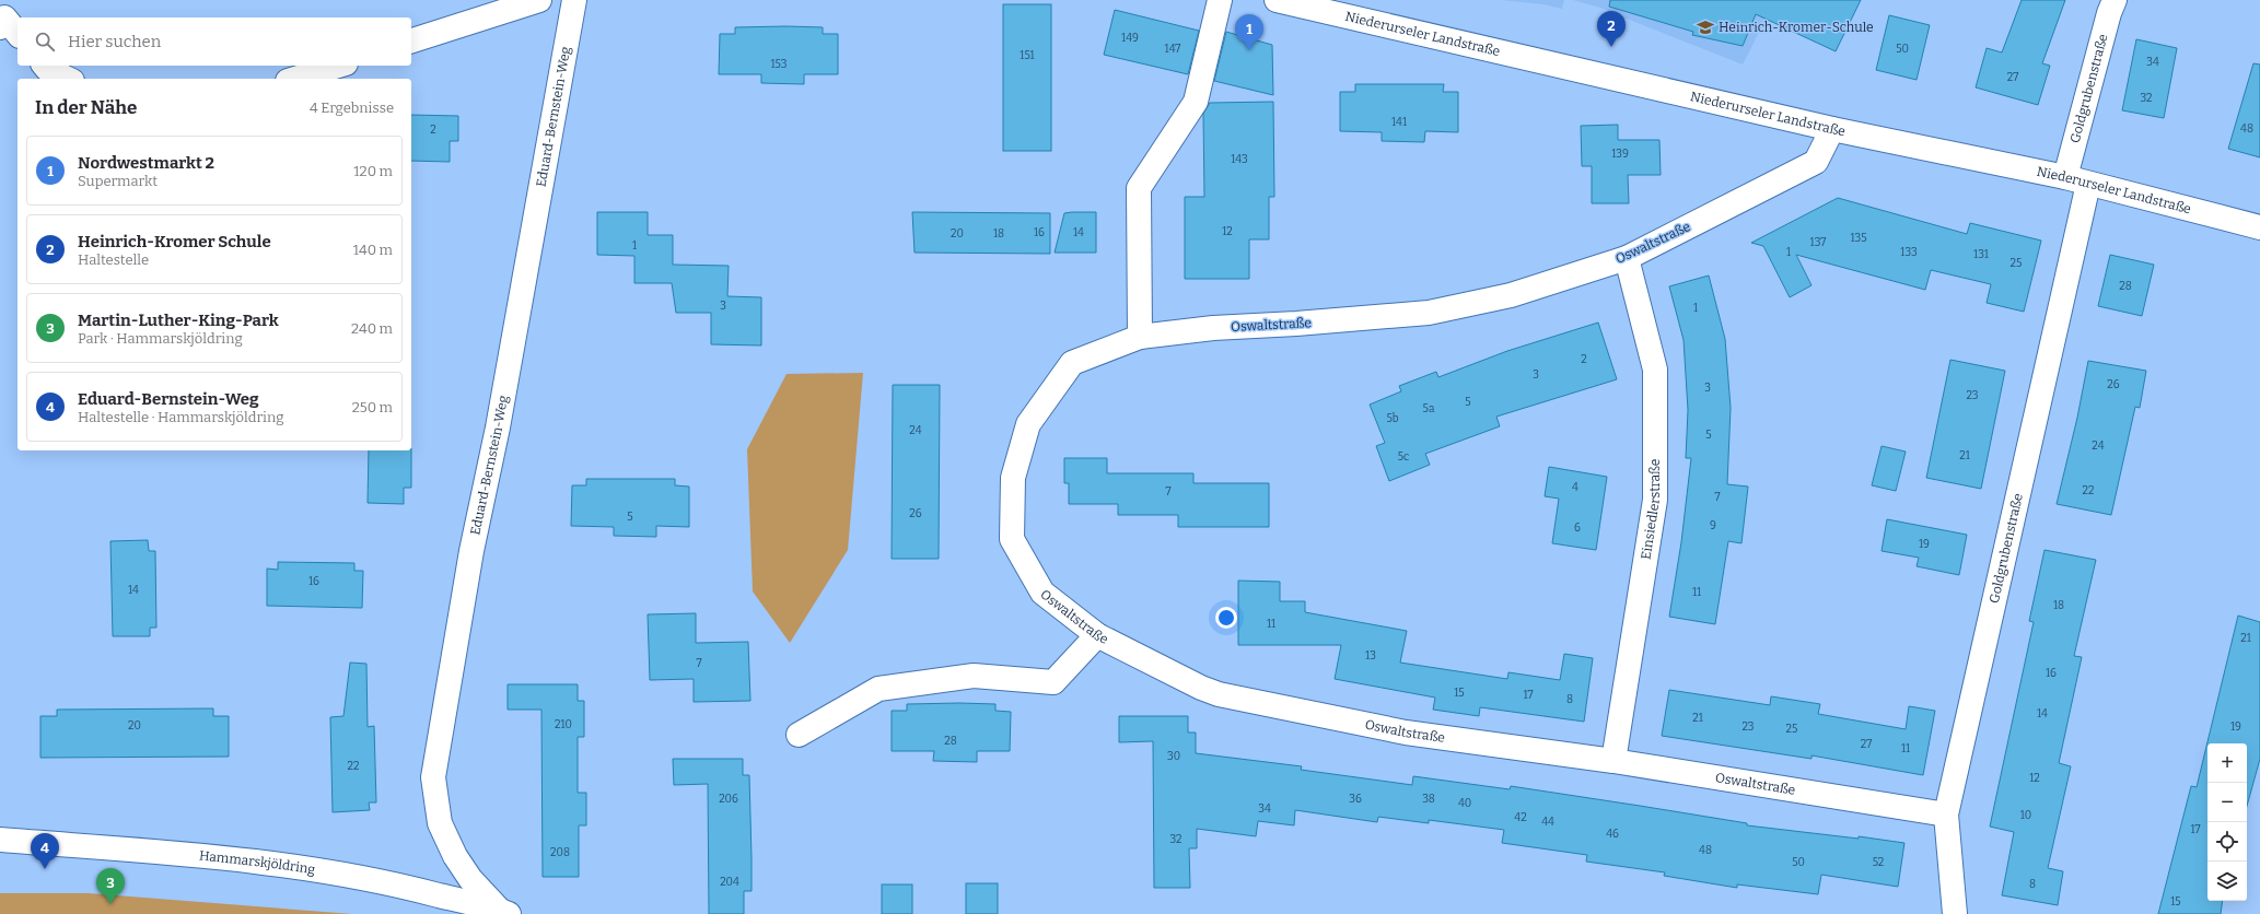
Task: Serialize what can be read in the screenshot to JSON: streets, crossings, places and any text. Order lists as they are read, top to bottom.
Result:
{
  "streets": {
    "street": [
      "Niederurseler Landstraße",
      "Goldgrubenstraße",
      "Eduard-Bernstein-Weg",
      "Oswaltstraße",
      "Einsiedlerstraße",
      "Hammarskjöldring"
    ]
  },
  "crossings": [
    ["Niederurseler Landstraße", "Goldgrubenstraße"],
    ["Niederurseler Landstraße", "Oswaltstraße"],
    ["Goldgrubenstraße", "Oswaltstraße"],
    ["Eduard-Bernstein-Weg", "Hammarskjöldring"],
    ["Oswaltstraße", "Einsiedlerstraße"]
  ],
  "places": {
    "school or university": ["Heinrich-Kromer-Schule"]
  },
  "house_numbers": [
    "149",
    "147",
    "50",
    "151",
    "34",
    "153",
    "27",
    "32",
    "141",
    "48",
    "2",
    "139",
    "143",
    "12",
    "16",
    "14",
    "20",
    "18",
    "135",
    "137",
    "1",
    "1",
    "133",
    "131",
    "25",
    "28",
    "3",
    "1",
    "2",
    "3",
    "26",
    "3",
    "23",
    "5",
    "5a",
    "5b",
    "24",
    "5",
    "24",
    "21",
    "5c",
    "4",
    "22",
    "7",
    "7",
    "26",
    "5",
    "9",
    "6",
    "19",
    "16",
    "14",
    "11",
    "18",
    "11",
    "21",
    "13",
    "7",
    "16",
    "15",
    "17",
    "8",
    "14",
    "21",
    "210",
    "20",
    "23",
    "19",
    "25",
    "28",
    "27",
    "11",
    "30",
    "22",
    "12",
    "206",
    "36",
    "38",
    "40",
    "34",
    "10",
    "42",
    "44",
    "17",
    "46",
    "32",
    "48",
    "208",
    "50",
    "52",
    "204",
    "8",
    "15"
  ],
  "page": {
    "pins": [
      "2",
      "1",
      "4",
      "3"
    ],
    "search": "Hier suchen",
    "heading": ["In der Nähe", "4 Ergebnisse"],
    "list": [
      {
        "mark": "1",
        "name": "Nordwestmarkt 2",
        "note": "Supermarkt",
        "value": "120 m"
      },
      {
        "mark": "2",
        "name": "Heinrich-Kromer Schule",
        "note": "Haltestelle",
        "value": "140 m"
      },
      {
        "mark": "3",
        "name": "Martin-Luther-King-Park",
        "note": "Park · Hammarskjöldring",
        "value": "240 m"
      },
      {
        "mark": "4",
        "name": "Eduard-Bernstein-Weg",
        "note": "Haltestelle · Hammarskjöldring",
        "value": "250 m"
      }
    ],
    "map_buttons": ["+", "−"]
  }
}
